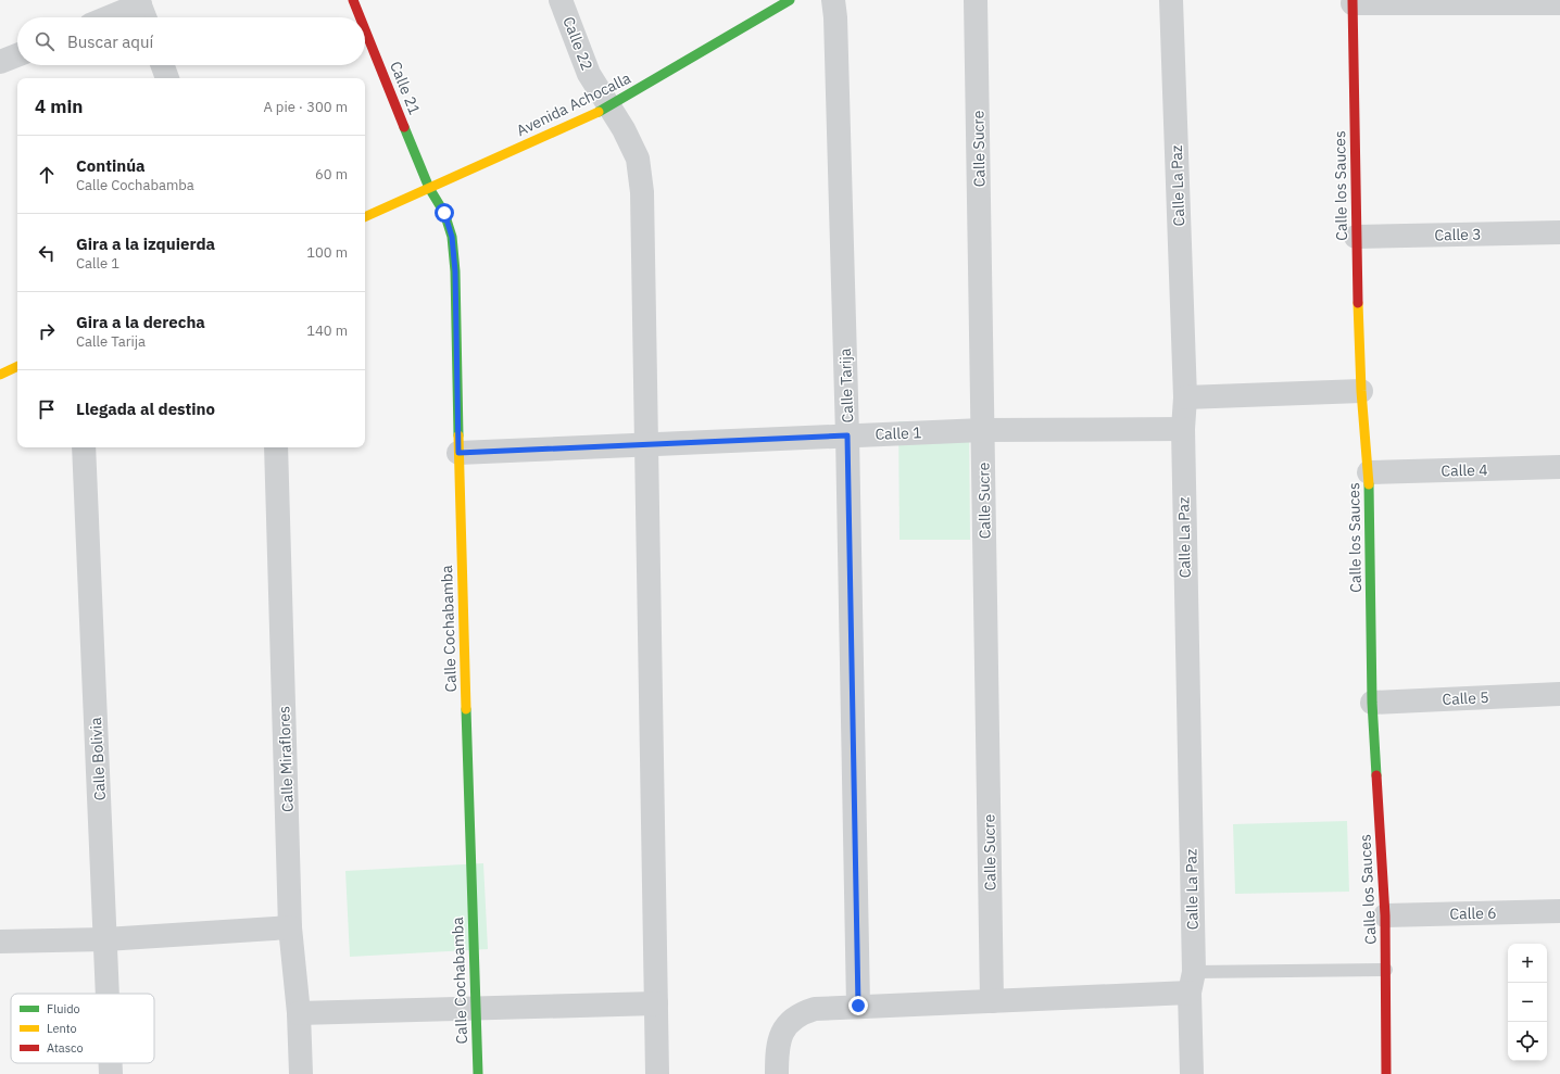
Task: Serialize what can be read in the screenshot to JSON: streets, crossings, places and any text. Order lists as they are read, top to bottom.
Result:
{
  "streets": {
    "street": [
      "Calle 22",
      "Calle 21",
      "Avenida Achocalla",
      "Calle Sucre",
      "Calle La Paz",
      "Calle los Sauces",
      "Calle 3",
      "Calle Tarija",
      "Calle 1",
      "Calle 4",
      "Calle Cochabamba",
      "Calle 5",
      "Calle Bolivia",
      "Calle Miraflores",
      "Calle 6"
    ]
  },
  "crossings": [
    ["Calle 22", "Avenida Achocalla"],
    ["Calle 22", "Calle 1"],
    ["Calle 21", "Avenida Achocalla"],
    ["Calle 21", "Calle Cochabamba"],
    ["Avenida Achocalla", "Calle Cochabamba"],
    ["Calle Sucre", "Calle 1"],
    ["Calle La Paz", "Calle 1"],
    ["Calle los Sauces", "Calle 3"],
    ["Calle los Sauces", "Calle 4"],
    ["Calle los Sauces", "Calle 5"],
    ["Calle los Sauces", "Calle 6"],
    ["Calle Tarija", "Calle 1"],
    ["Calle 1", "Calle Cochabamba"]
  ],
  "legend": ["Fluido", "Lento", "Atasco"],
  "page": {
    "search": "Buscar aquí",
    "heading": ["4 min", "A pie · 300 m"],
    "list": [
      ["Continúa", "Calle Cochabamba", "60 m"],
      ["Gira a la izquierda", "Calle 1", "100 m"],
      ["Gira a la derecha", "Calle Tarija", "140 m"],
      "Llegada al destino"
    ],
    "map_buttons": ["+", "−"]
  }
}
